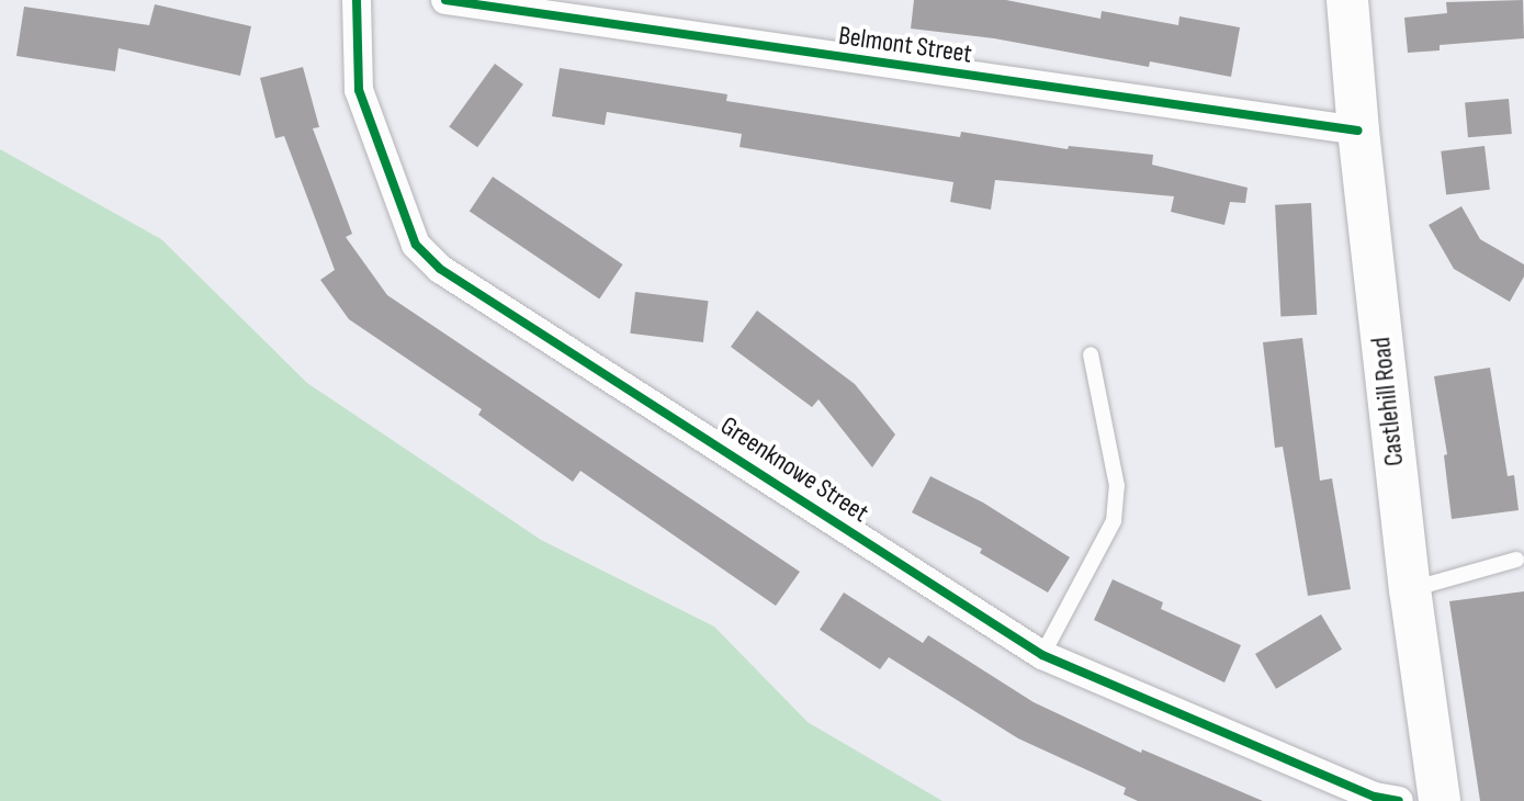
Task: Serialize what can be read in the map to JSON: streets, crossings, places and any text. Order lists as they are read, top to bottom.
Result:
{
  "streets": {
    "main road": ["Castlehill Road"],
    "street": ["Belmont Street", "Greenknowe Street"]
  },
  "crossings": [
    ["Belmont Street", "Castlehill Road"]
  ]
}
